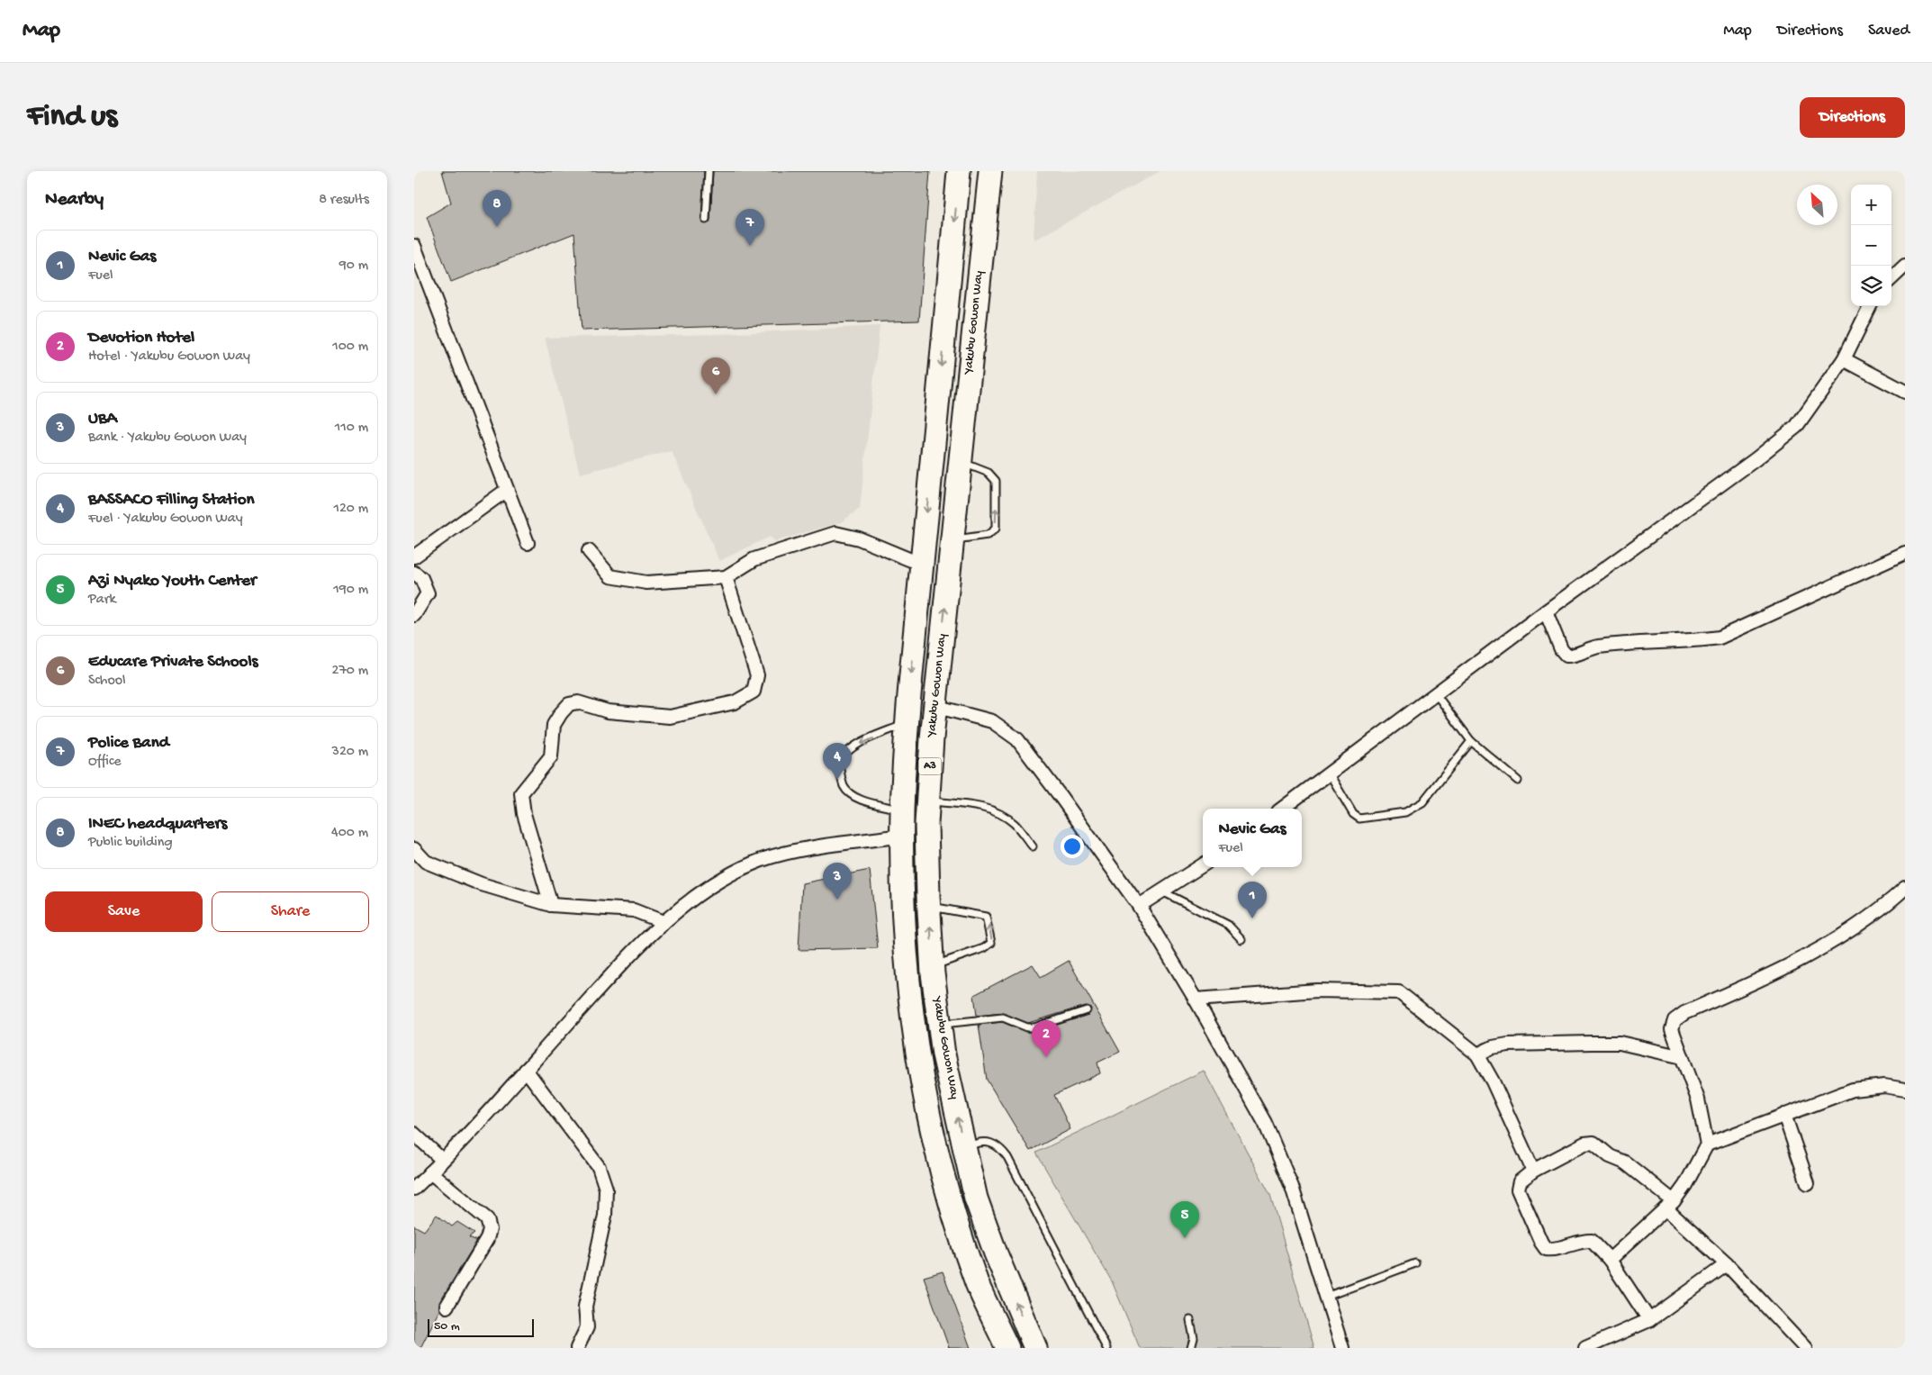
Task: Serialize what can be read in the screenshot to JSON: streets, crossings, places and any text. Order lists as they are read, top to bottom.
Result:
{
  "streets": {
    "highway": ["Yakubu Gowon Way", "A3"]
  },
  "scale_bar": "50 m",
  "north": "top left",
  "page": {
    "header": "Map",
    "nav": ["Map", "Directions", "Saved"],
    "buttons": [
      "Directions",
      ["Save", "Share"]
    ],
    "title": "Find us",
    "heading": ["Nearby", "8 results"],
    "map_buttons": ["+", "−"],
    "pins": [
      "8",
      "7",
      "6",
      "4",
      "3",
      "1",
      "2",
      "5"
    ],
    "list": [
      {
        "mark": "1",
        "name": "Nevic Gas",
        "note": "Fuel",
        "value": "90 m"
      },
      {
        "mark": "2",
        "name": "Devotion Hotel",
        "note": "Hotel · Yakubu Gowon Way",
        "value": "100 m"
      },
      {
        "mark": "3",
        "name": "UBA",
        "note": "Bank · Yakubu Gowon Way",
        "value": "110 m"
      },
      {
        "mark": "4",
        "name": "BASSACO Filling Station",
        "note": "Fuel · Yakubu Gowon Way",
        "value": "120 m"
      },
      {
        "mark": "5",
        "name": "Azi Nyako Youth Center",
        "note": "Park",
        "value": "190 m"
      },
      {
        "mark": "6",
        "name": "Educare Private Schools",
        "note": "School",
        "value": "270 m"
      },
      {
        "mark": "7",
        "name": "Police Band",
        "note": "Office",
        "value": "320 m"
      },
      {
        "mark": "8",
        "name": "INEC headquarters",
        "note": "Public building",
        "value": "400 m"
      }
    ],
    "popup": ["Nevic Gas", "Fuel"],
    "scale": "50 m"
  }
}
